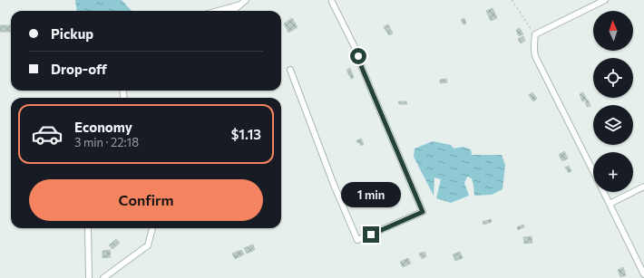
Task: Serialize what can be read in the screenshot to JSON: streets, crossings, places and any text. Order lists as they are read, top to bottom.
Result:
{
  "north": "top",
  "page": {
    "map_buttons": "+",
    "banner": ["Pickup", "Drop-off"],
    "list": [
      {
        "name": "Economy",
        "note": "3 min · 22:18",
        "value": "$1.13"
      }
    ],
    "buttons": "Confirm",
    "bubble": "1 min"
  }
}
